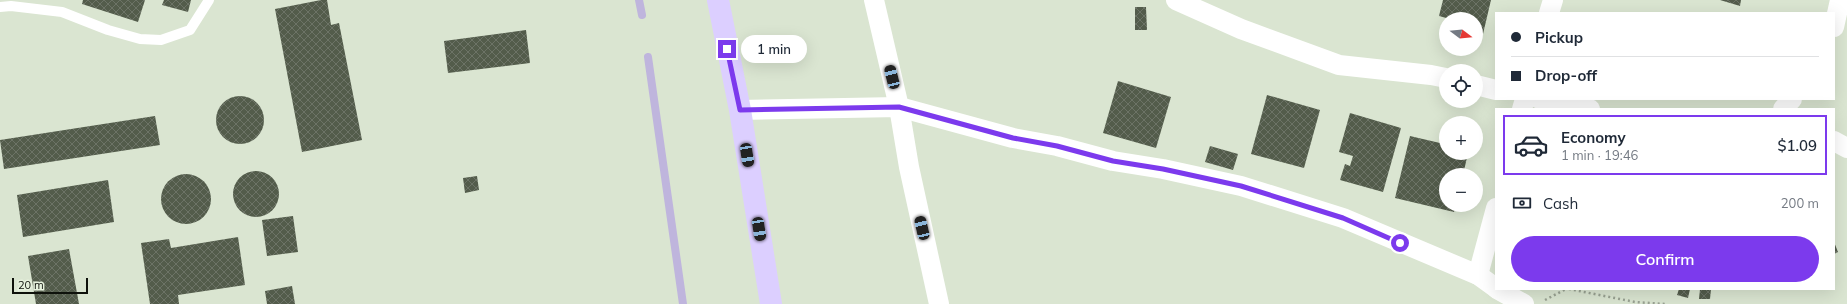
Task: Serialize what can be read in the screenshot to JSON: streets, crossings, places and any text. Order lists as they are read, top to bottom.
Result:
{
  "scale_bar": "20 m",
  "north": "right",
  "page": {
    "map_buttons": ["+", "−"],
    "banner": ["Pickup", "Drop-off"],
    "bubble": "1 min",
    "list": [
      {
        "name": "Economy",
        "note": "1 min · 19:46",
        "value": "$1.09"
      }
    ],
    "pay": ["Cash", "200 m"],
    "buttons": "Confirm",
    "scale": "20 m"
  }
}
